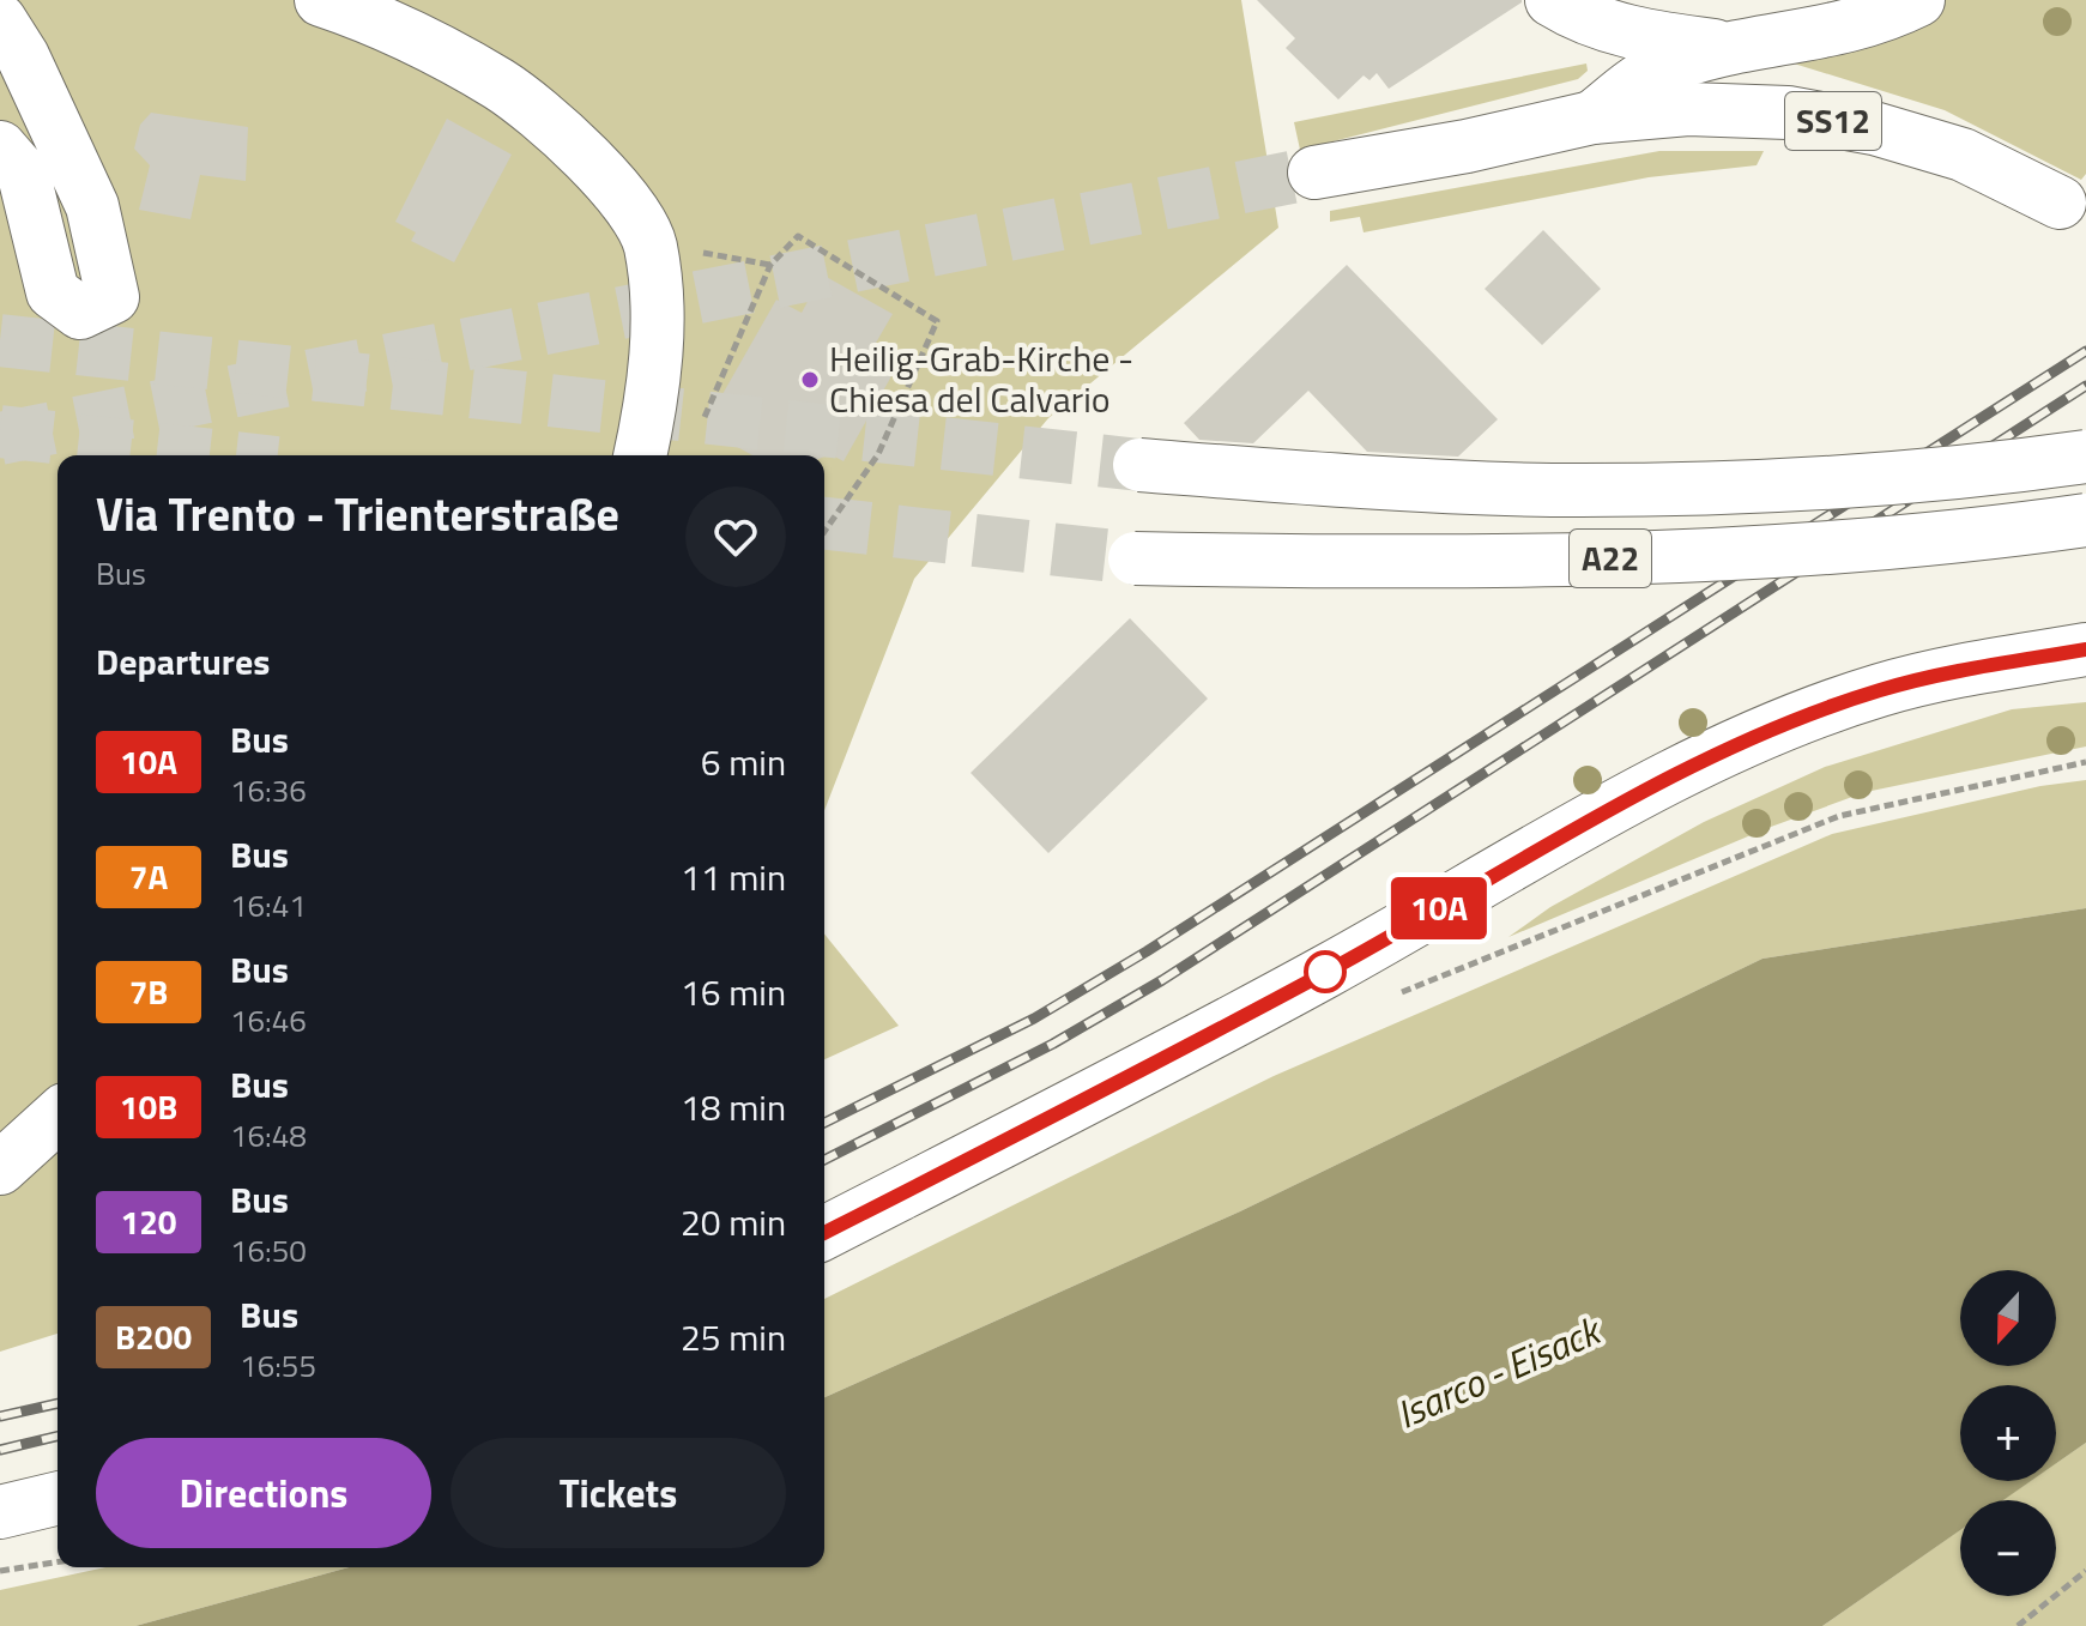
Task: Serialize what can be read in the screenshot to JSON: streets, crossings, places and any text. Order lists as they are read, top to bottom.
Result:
{
  "streets": {
    "main road": ["SS12", "A22"]
  },
  "water": ["Isarco - Eisack"],
  "places": ["Heilig-Grab-Kirche - Chiesa del Calvario"],
  "lines": ["bus line 10A"],
  "north": "bottom",
  "page": {
    "on_map": "10A",
    "heading": [
      ["Via Trento - Trienterstraße", "Bus"],
      "Departures"
    ],
    "list": [
      {
        "mark": "10A",
        "name": "Bus",
        "note": "16:36",
        "value": "6 min"
      },
      {
        "mark": "7A",
        "name": "Bus",
        "note": "16:41",
        "value": "11 min"
      },
      {
        "mark": "7B",
        "name": "Bus",
        "note": "16:46",
        "value": "16 min"
      },
      {
        "mark": "10B",
        "name": "Bus",
        "note": "16:48",
        "value": "18 min"
      },
      {
        "mark": "120",
        "name": "Bus",
        "note": "16:50",
        "value": "20 min"
      },
      {
        "mark": "B200",
        "name": "Bus",
        "note": "16:55",
        "value": "25 min"
      }
    ],
    "map_buttons": ["+", "−"],
    "buttons": ["Directions", "Tickets"]
  }
}
